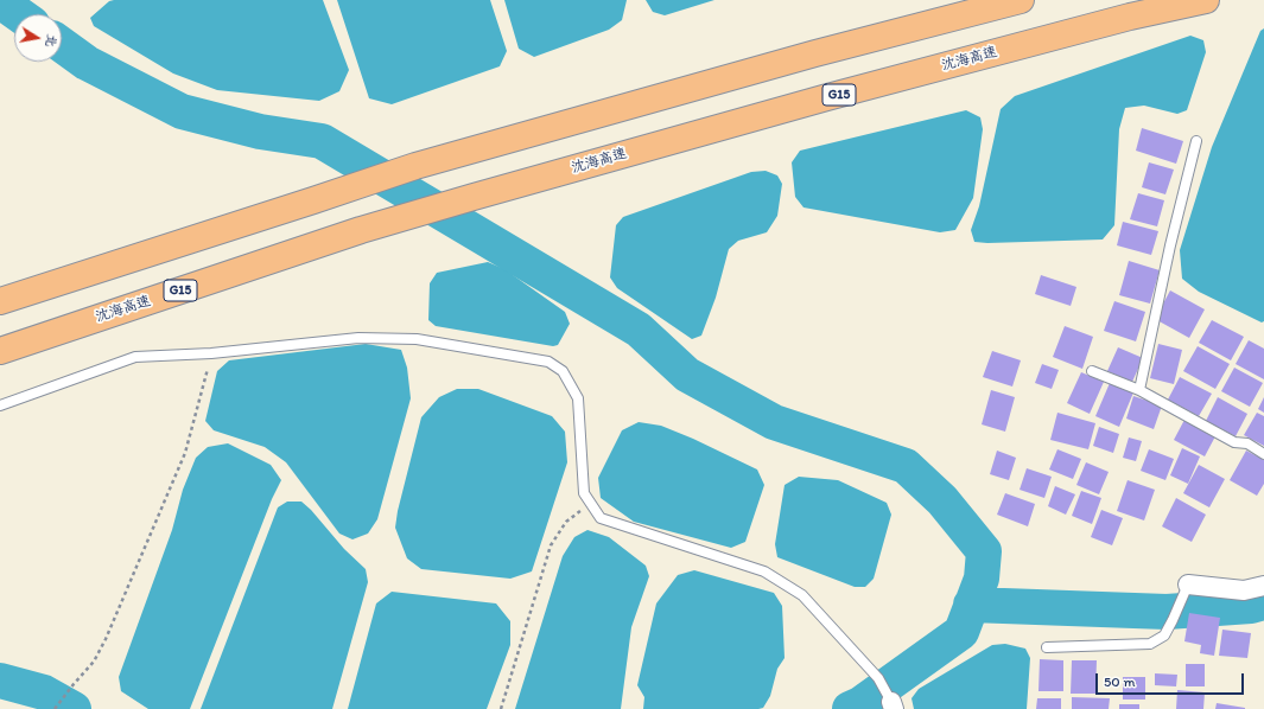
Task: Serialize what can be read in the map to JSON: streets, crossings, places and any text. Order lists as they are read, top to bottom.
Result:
{
  "streets": {
    "highway": ["沈海高速", "G15"]
  },
  "scale_bar": "50 m",
  "north": "right"
}
